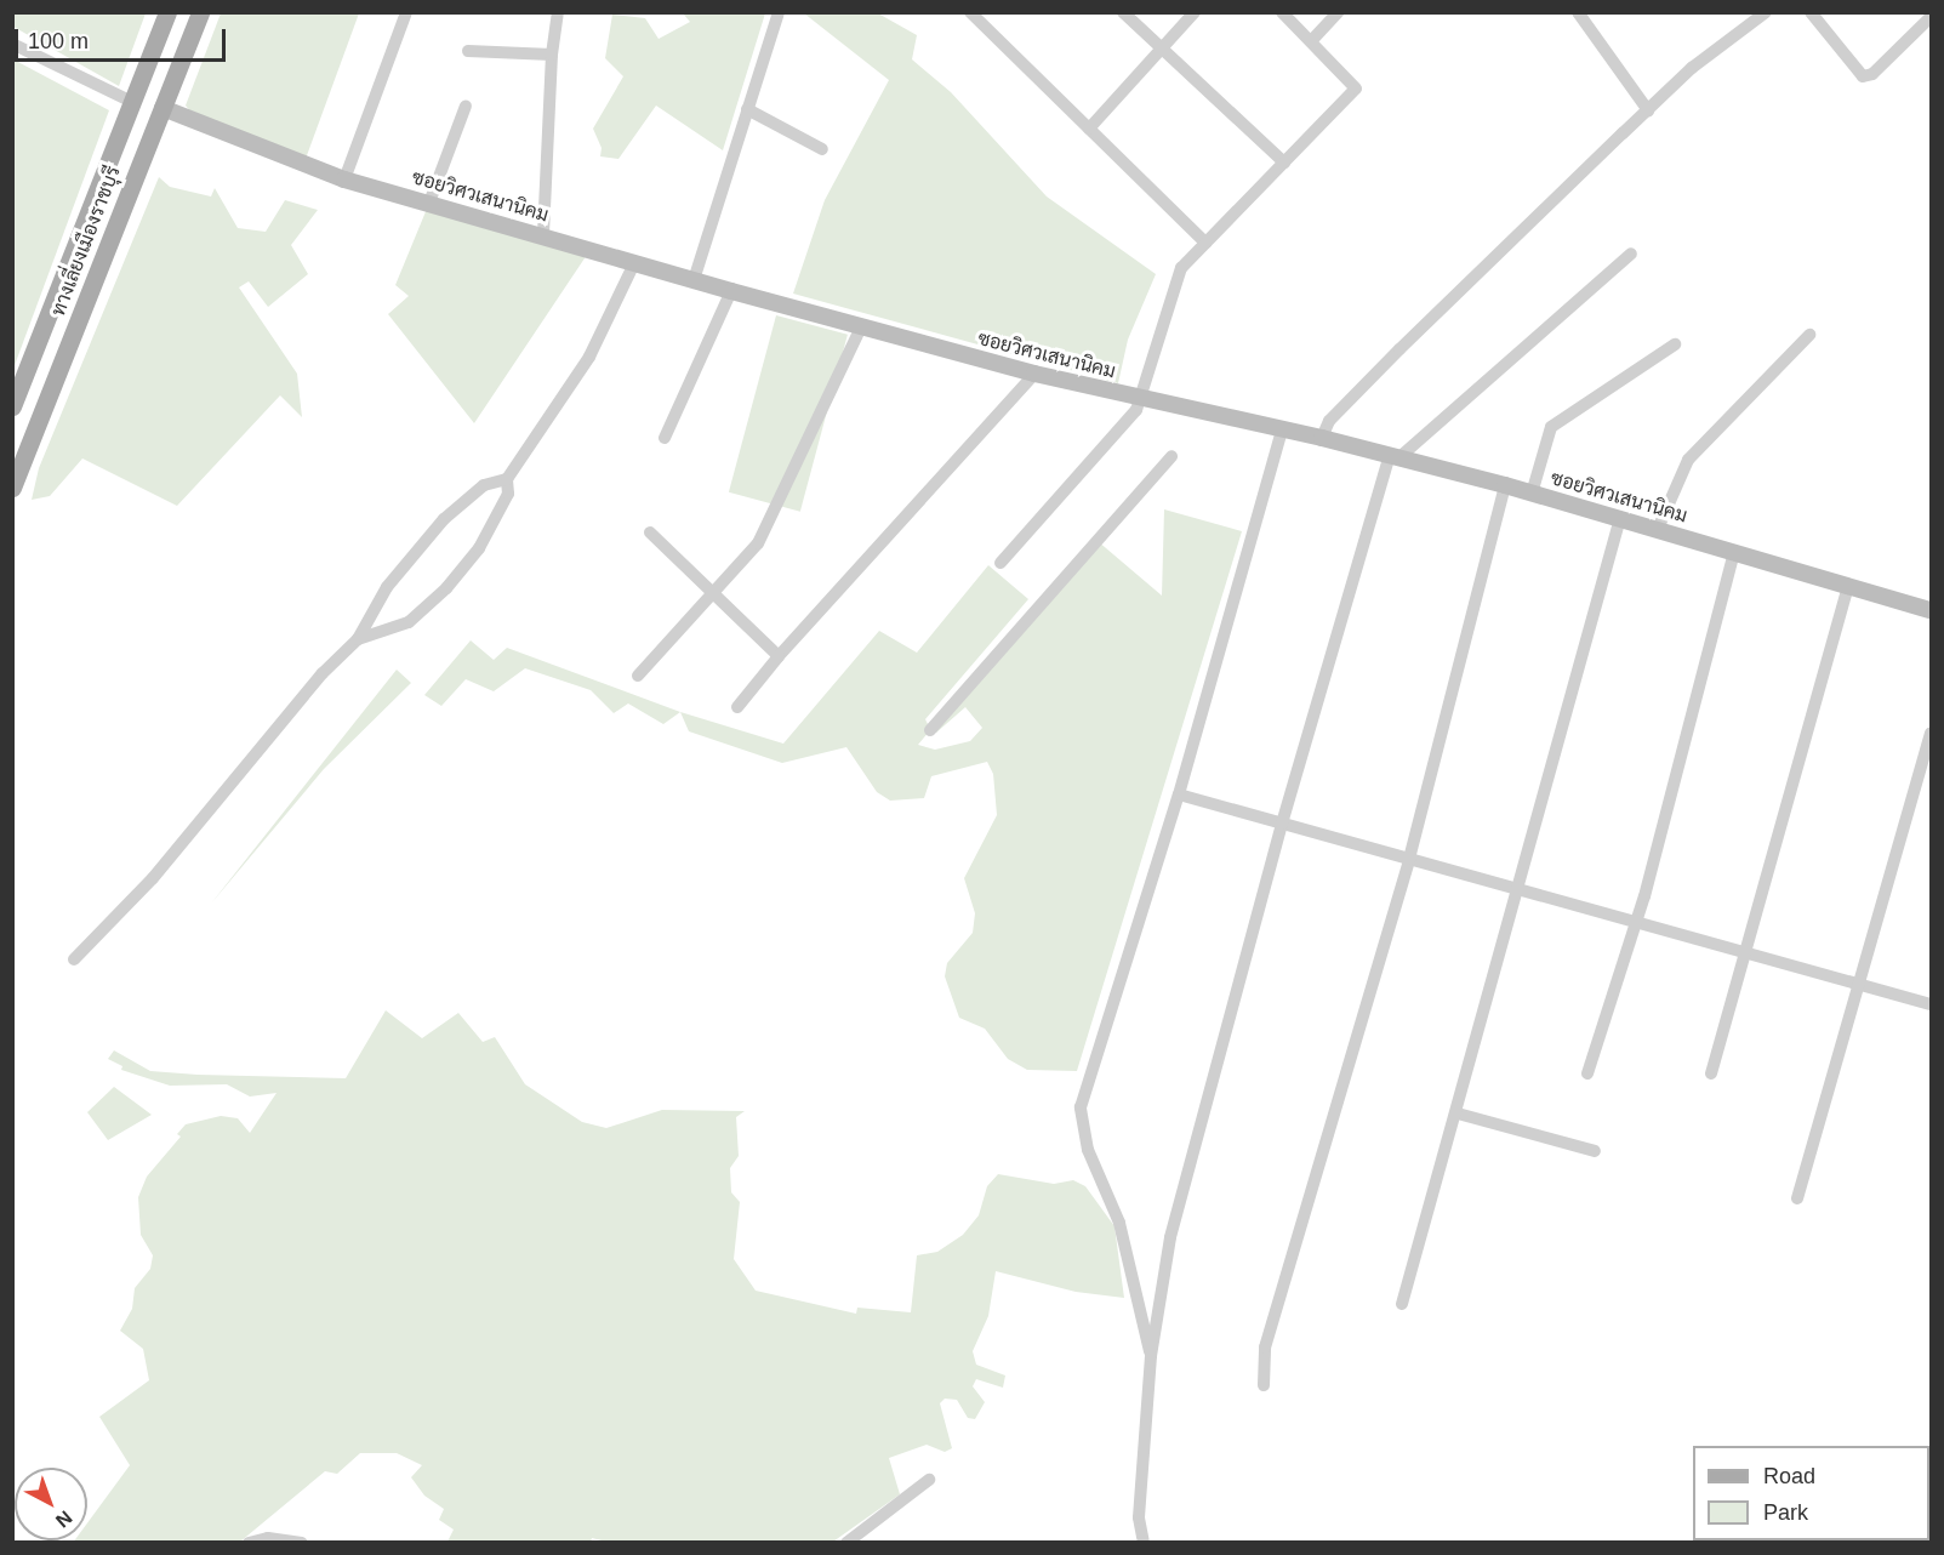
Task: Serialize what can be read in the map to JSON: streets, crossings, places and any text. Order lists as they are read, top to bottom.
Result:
{
  "streets": {
    "main road": ["ทางเลี่ยงเมืองราชบุรี"],
    "street": ["ซอยวิศวเสนานิคม"]
  },
  "crossings": [
    ["ซอยวิศวเสนานิคม", "ทางเลี่ยงเมืองราชบุรี"]
  ],
  "legend": ["Road", "Park"],
  "scale_bar": "100 m",
  "north": "bottom right"
}
